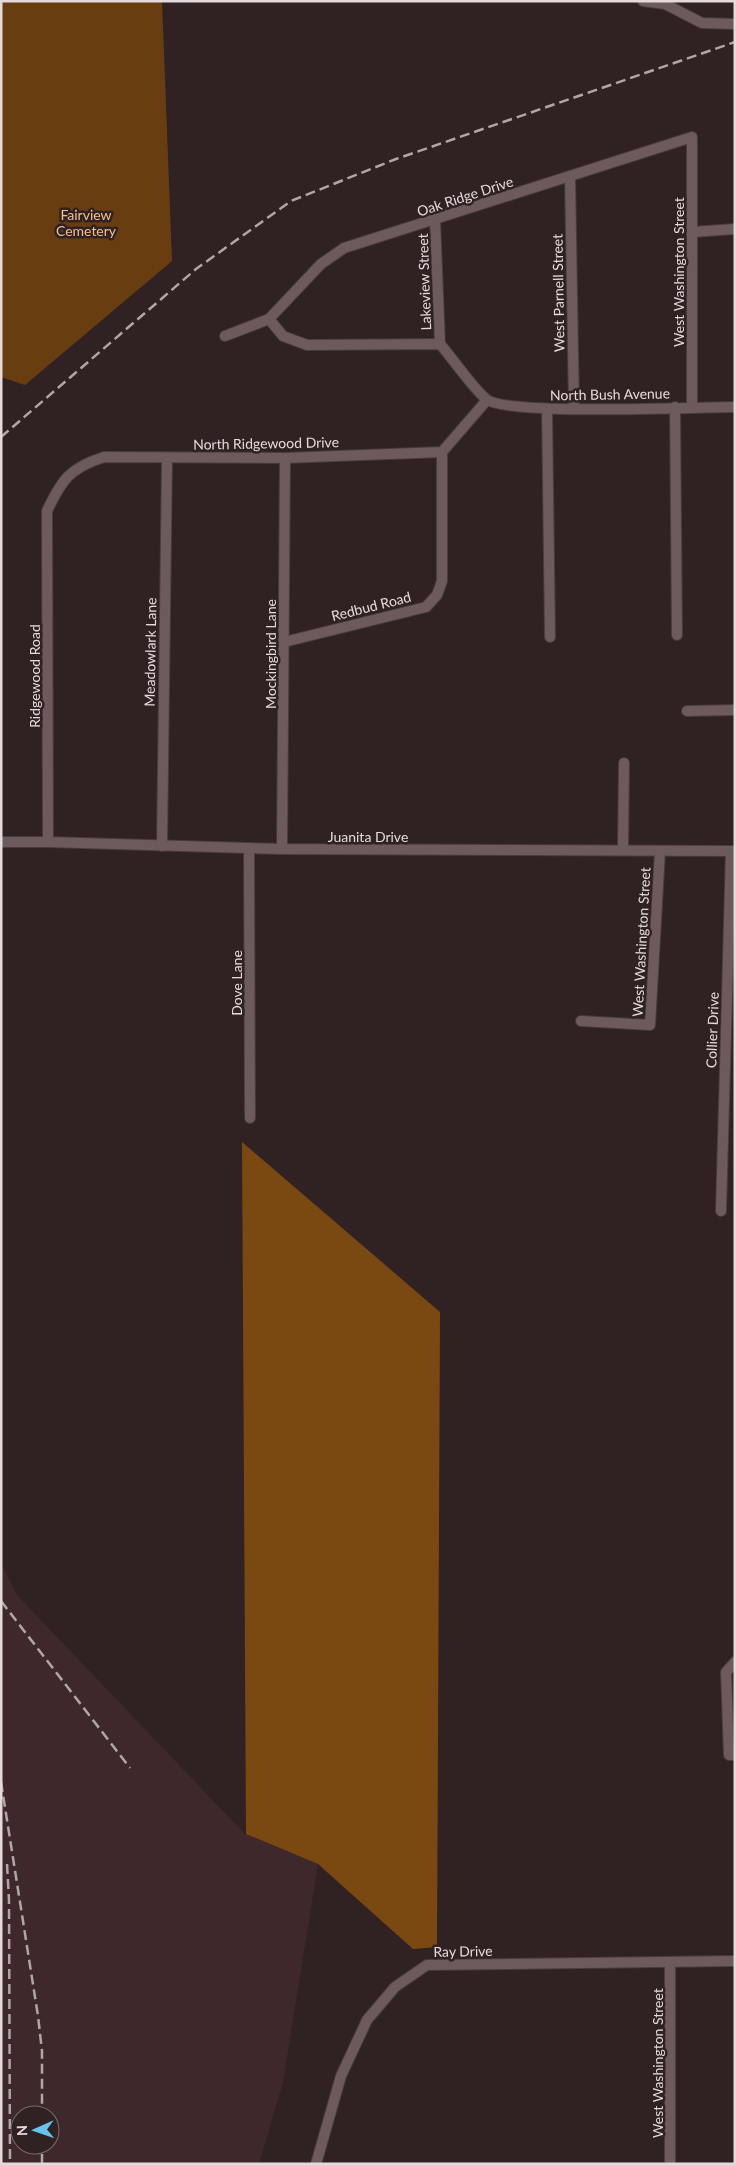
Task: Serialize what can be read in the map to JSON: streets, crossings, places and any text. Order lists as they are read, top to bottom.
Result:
{
  "streets": {
    "street": [
      "Oak Ridge Drive",
      "West Washington Street",
      "Lakeview Street",
      "West Parnell Street",
      "North Bush Avenue",
      "North Ridgewood Drive",
      "Redbud Road",
      "Meadowlark Lane",
      "Mockingbird Lane",
      "Ridgewood Road",
      "Juanita Drive",
      "Dove Lane",
      "Collier Drive",
      "Ray Drive"
    ]
  },
  "crossings": [
    ["Oak Ridge Drive", "West Washington Street"],
    ["Oak Ridge Drive", "Lakeview Street"],
    ["Oak Ridge Drive", "West Parnell Street"],
    ["West Washington Street", "North Bush Avenue"],
    ["West Washington Street", "Juanita Drive"],
    ["West Washington Street", "Ray Drive"],
    ["West Parnell Street", "North Bush Avenue"],
    ["North Ridgewood Drive", "Redbud Road"],
    ["North Ridgewood Drive", "Meadowlark Lane"],
    ["North Ridgewood Drive", "Mockingbird Lane"],
    ["North Ridgewood Drive", "Ridgewood Road"],
    ["Redbud Road", "Mockingbird Lane"],
    ["Meadowlark Lane", "Juanita Drive"],
    ["Mockingbird Lane", "Juanita Drive"],
    ["Ridgewood Road", "Juanita Drive"],
    ["Juanita Drive", "Dove Lane"],
    ["Juanita Drive", "Collier Drive"]
  ],
  "parks": ["Fairview Cemetery"],
  "north": "left"
}
